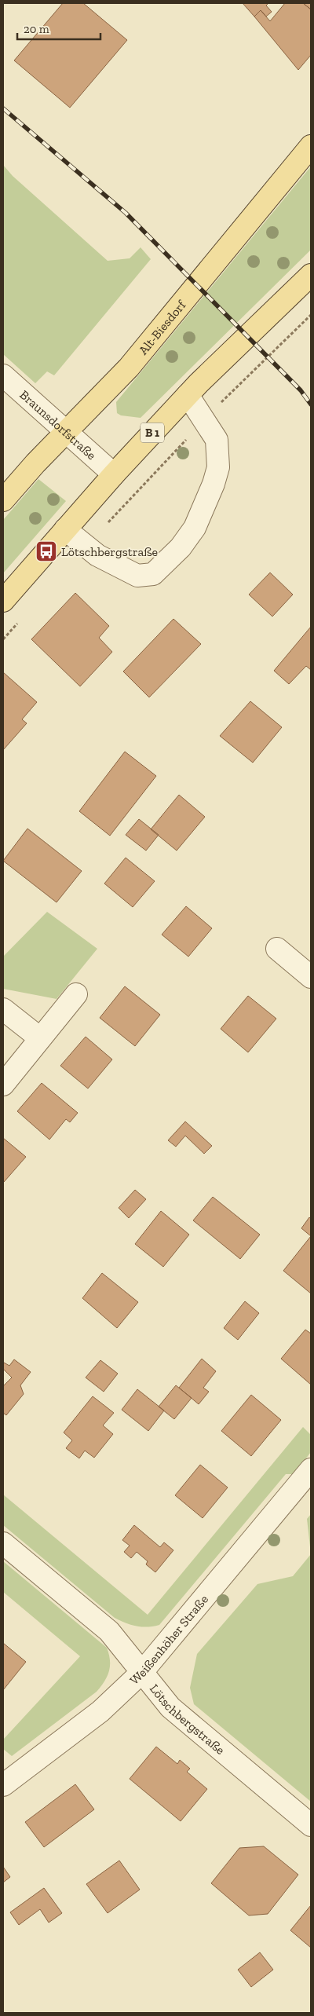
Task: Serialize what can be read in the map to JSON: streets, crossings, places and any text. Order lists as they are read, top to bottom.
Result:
{
  "streets": {
    "main road": ["Alt-Biesdorf", "B 1"],
    "street": ["Braunsdorfstraße", "Weißenhöher Straße", "Lötschbergstraße"]
  },
  "crossings": [
    ["Alt-Biesdorf", "Braunsdorfstraße"],
    ["Braunsdorfstraße", "B 1"],
    ["Weißenhöher Straße", "Lötschbergstraße"]
  ],
  "places": {
    "bus stop": ["Lötschbergstraße"]
  },
  "scale_bar": "20 m"
}
